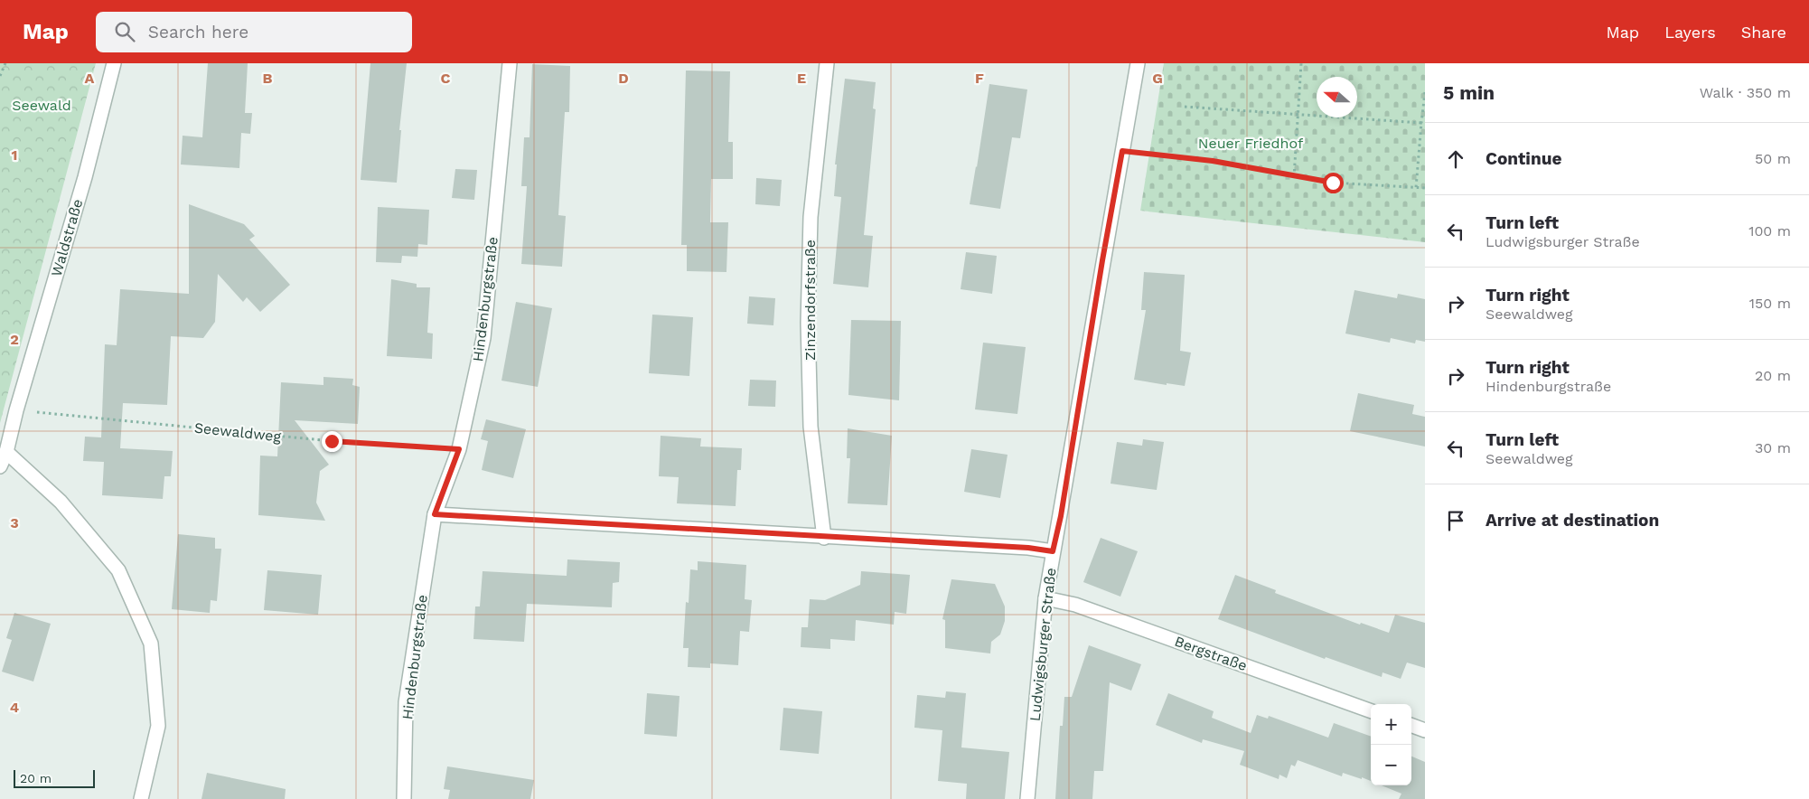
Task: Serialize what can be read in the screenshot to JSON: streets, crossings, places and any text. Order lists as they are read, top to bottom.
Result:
{
  "streets": {
    "street": [
      "Waldstraße",
      "Hindenburgstraße",
      "Zinzendorfstraße",
      "Ludwigsburger Straße",
      "Bergstraße"
    ],
    "path": ["Seewaldweg"]
  },
  "crossings": [
    ["Waldstraße", "Seewaldweg"],
    ["Hindenburgstraße", "Seewaldweg"],
    ["Ludwigsburger Straße", "Bergstraße"]
  ],
  "parks": ["Seewald", "Neuer Friedhof"],
  "scale_bar": "20 m",
  "north": "left",
  "page": {
    "header": "Map",
    "search": "Search here",
    "nav": ["Map", "Layers", "Share"],
    "heading": ["5 min", "Walk · 350 m"],
    "list": [
      ["Continue", "50 m"],
      ["Turn left", "Ludwigsburger Straße", "100 m"],
      ["Turn right", "Seewaldweg", "150 m"],
      ["Turn right", "Hindenburgstraße", "20 m"],
      ["Turn left", "Seewaldweg", "30 m"],
      "Arrive at destination"
    ],
    "map_buttons": ["+", "−"],
    "scale": "20 m"
  },
  "grid": {
    "columns": [
      "A",
      "B",
      "C",
      "D",
      "E",
      "F",
      "G"
    ],
    "rows": [
      "1",
      "2",
      "3",
      "4"
    ]
  }
}
